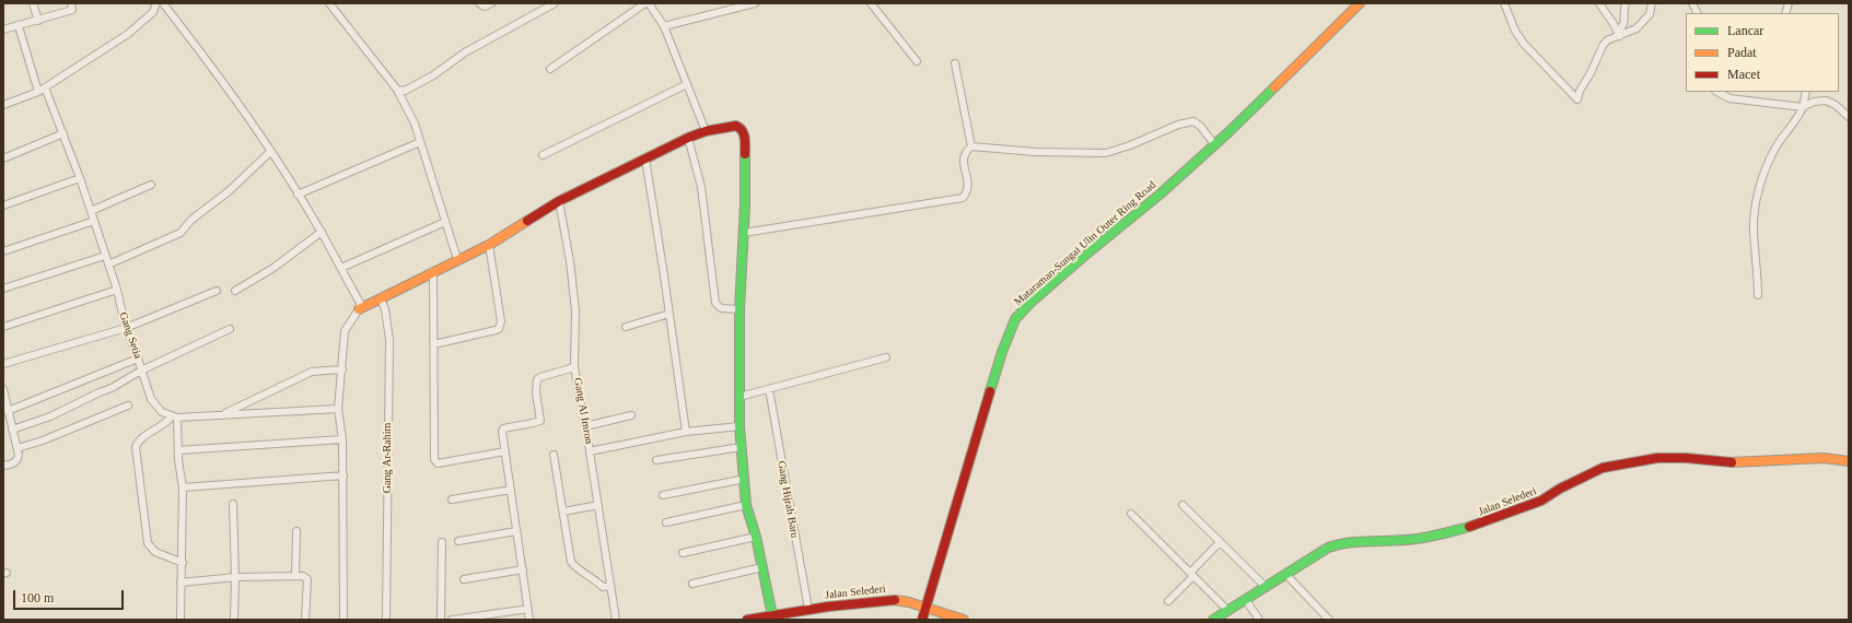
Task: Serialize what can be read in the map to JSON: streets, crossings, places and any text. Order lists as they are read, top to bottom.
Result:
{
  "streets": {
    "street": [
      "Mataraman-Sungai Ulin Outer Ring Road",
      "Gang Setia",
      "Gang Al Imron",
      "Gang Ar-Rahim",
      "Gang Hijrah Baru",
      "Jalan Selederi"
    ]
  },
  "crossings": [
    ["Mataraman-Sungai Ulin Outer Ring Road", "Jalan Selederi"],
    ["Gang Hijrah Baru", "Jalan Selederi"]
  ],
  "legend": ["Lancar", "Padat", "Macet"],
  "scale_bar": "100 m"
}
